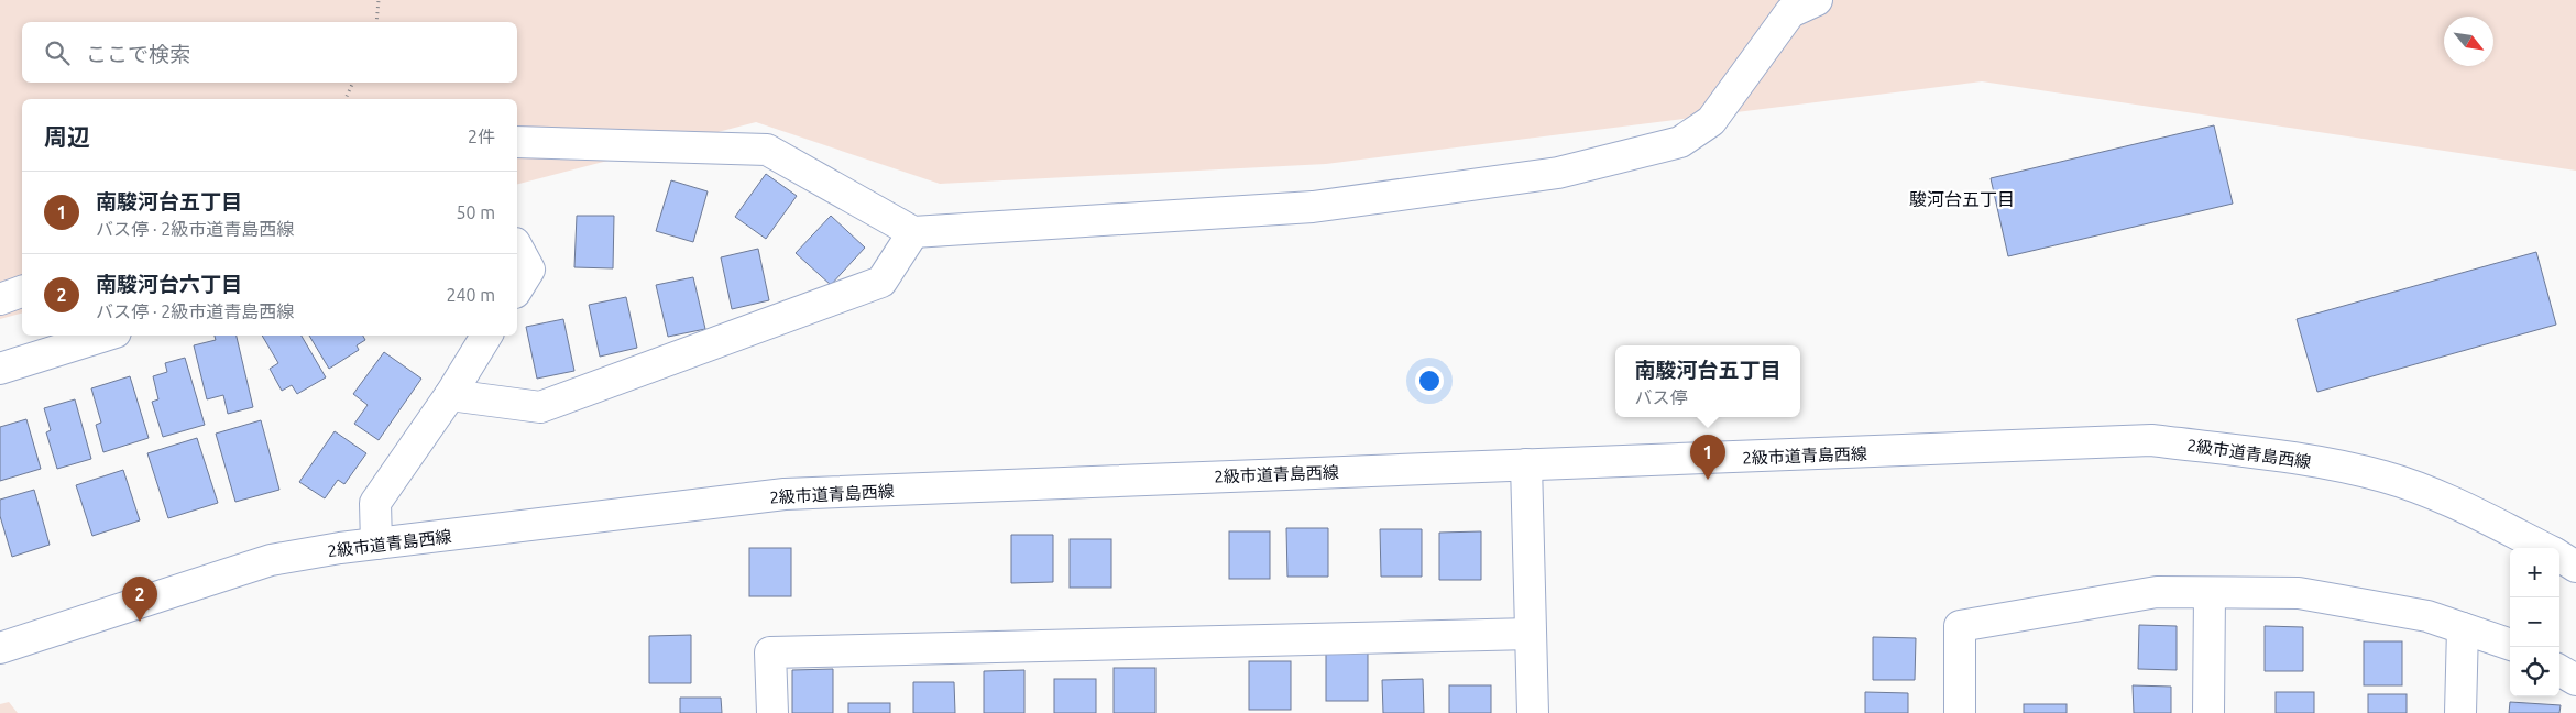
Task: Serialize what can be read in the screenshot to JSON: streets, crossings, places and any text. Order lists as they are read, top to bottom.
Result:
{
  "streets": {
    "street": ["2級市道青島西線"]
  },
  "districts": ["駿河台五丁目"],
  "north": "bottom right",
  "page": {
    "search": "ここで検索",
    "heading": ["周辺", "2件"],
    "list": [
      {
        "mark": "1",
        "name": "南駿河台五丁目",
        "note": "バス停 · 2級市道青島西線",
        "value": "50 m"
      },
      {
        "mark": "2",
        "name": "南駿河台六丁目",
        "note": "バス停 · 2級市道青島西線",
        "value": "240 m"
      }
    ],
    "popup": ["南駿河台五丁目", "バス停"],
    "pins": ["1", "2"],
    "map_buttons": ["+", "−"]
  }
}
